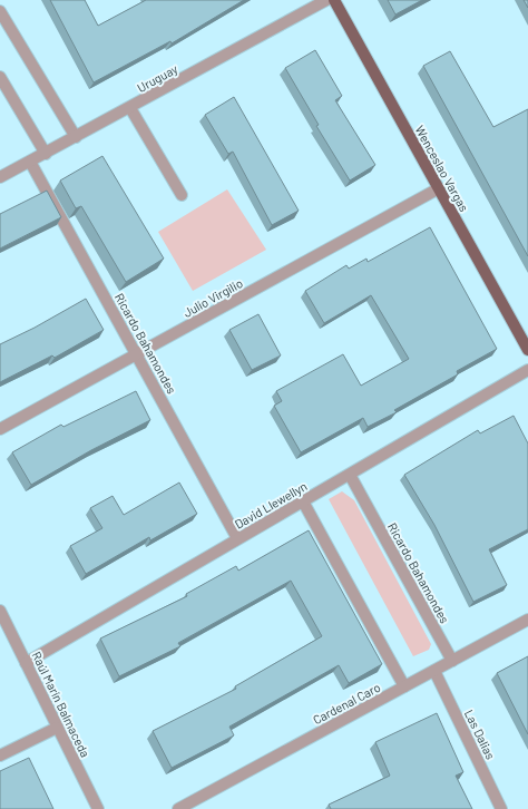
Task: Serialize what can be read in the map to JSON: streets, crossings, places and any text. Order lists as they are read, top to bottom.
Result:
{
  "streets": {
    "main road": ["Wenceslao Vargas"],
    "street": [
      "Uruguay",
      "Julio Virgilio",
      "Ricardo Bahamondes",
      "David Llewellyn",
      "Cardenal Caro",
      "Raúl Marín Balmaceda",
      "Las Dalias"
    ]
  },
  "crossings": [
    ["Uruguay", "Ricardo Bahamondes"],
    ["Wenceslao Vargas", "Julio Virgilio"],
    ["Julio Virgilio", "Ricardo Bahamondes"],
    ["Ricardo Bahamondes", "David Llewellyn"],
    ["Ricardo Bahamondes", "Cardenal Caro"],
    ["David Llewellyn", "Raúl Marín Balmaceda"],
    ["Cardenal Caro", "Las Dalias"]
  ]
}
